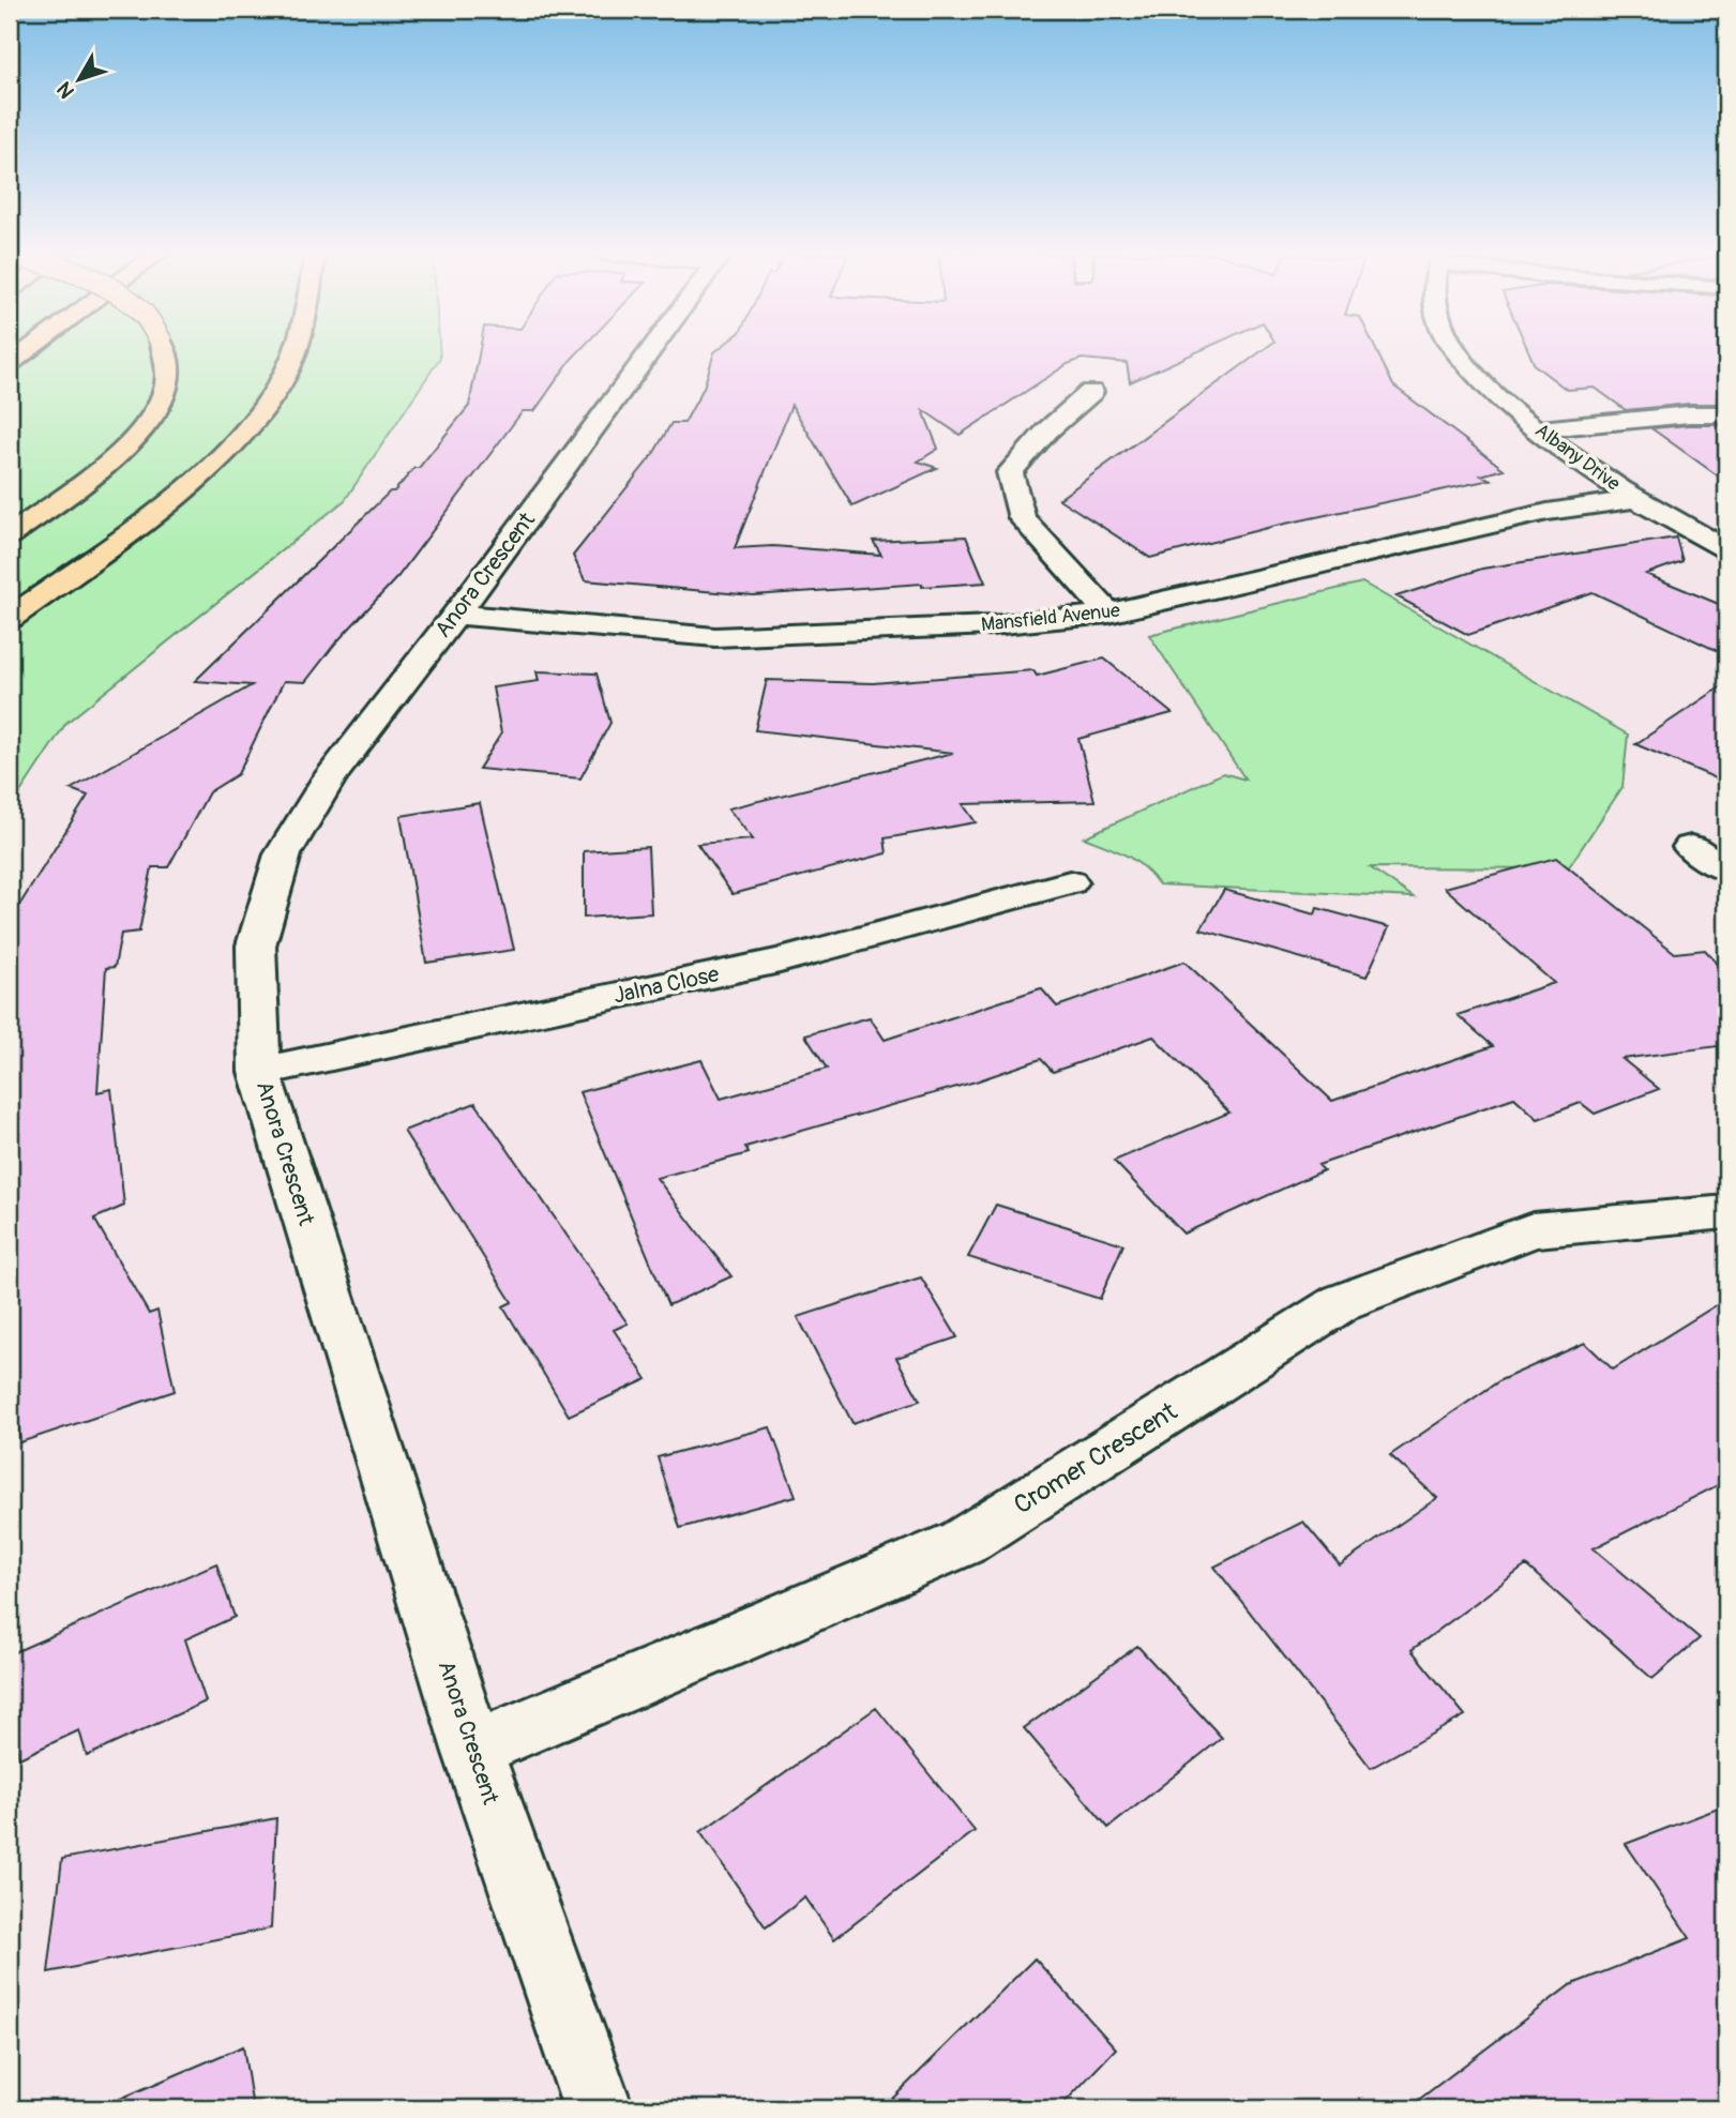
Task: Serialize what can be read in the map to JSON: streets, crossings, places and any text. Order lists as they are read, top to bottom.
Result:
{
  "streets": {
    "street": [
      "Albany Drive",
      "Anora Crescent",
      "Mansfield Avenue",
      "Jalna Close",
      "Cromer Crescent"
    ]
  },
  "crossings": [
    ["Albany Drive", "Mansfield Avenue"],
    ["Anora Crescent", "Mansfield Avenue"],
    ["Anora Crescent", "Jalna Close"],
    ["Anora Crescent", "Cromer Crescent"]
  ],
  "north": "bottom left"
}
